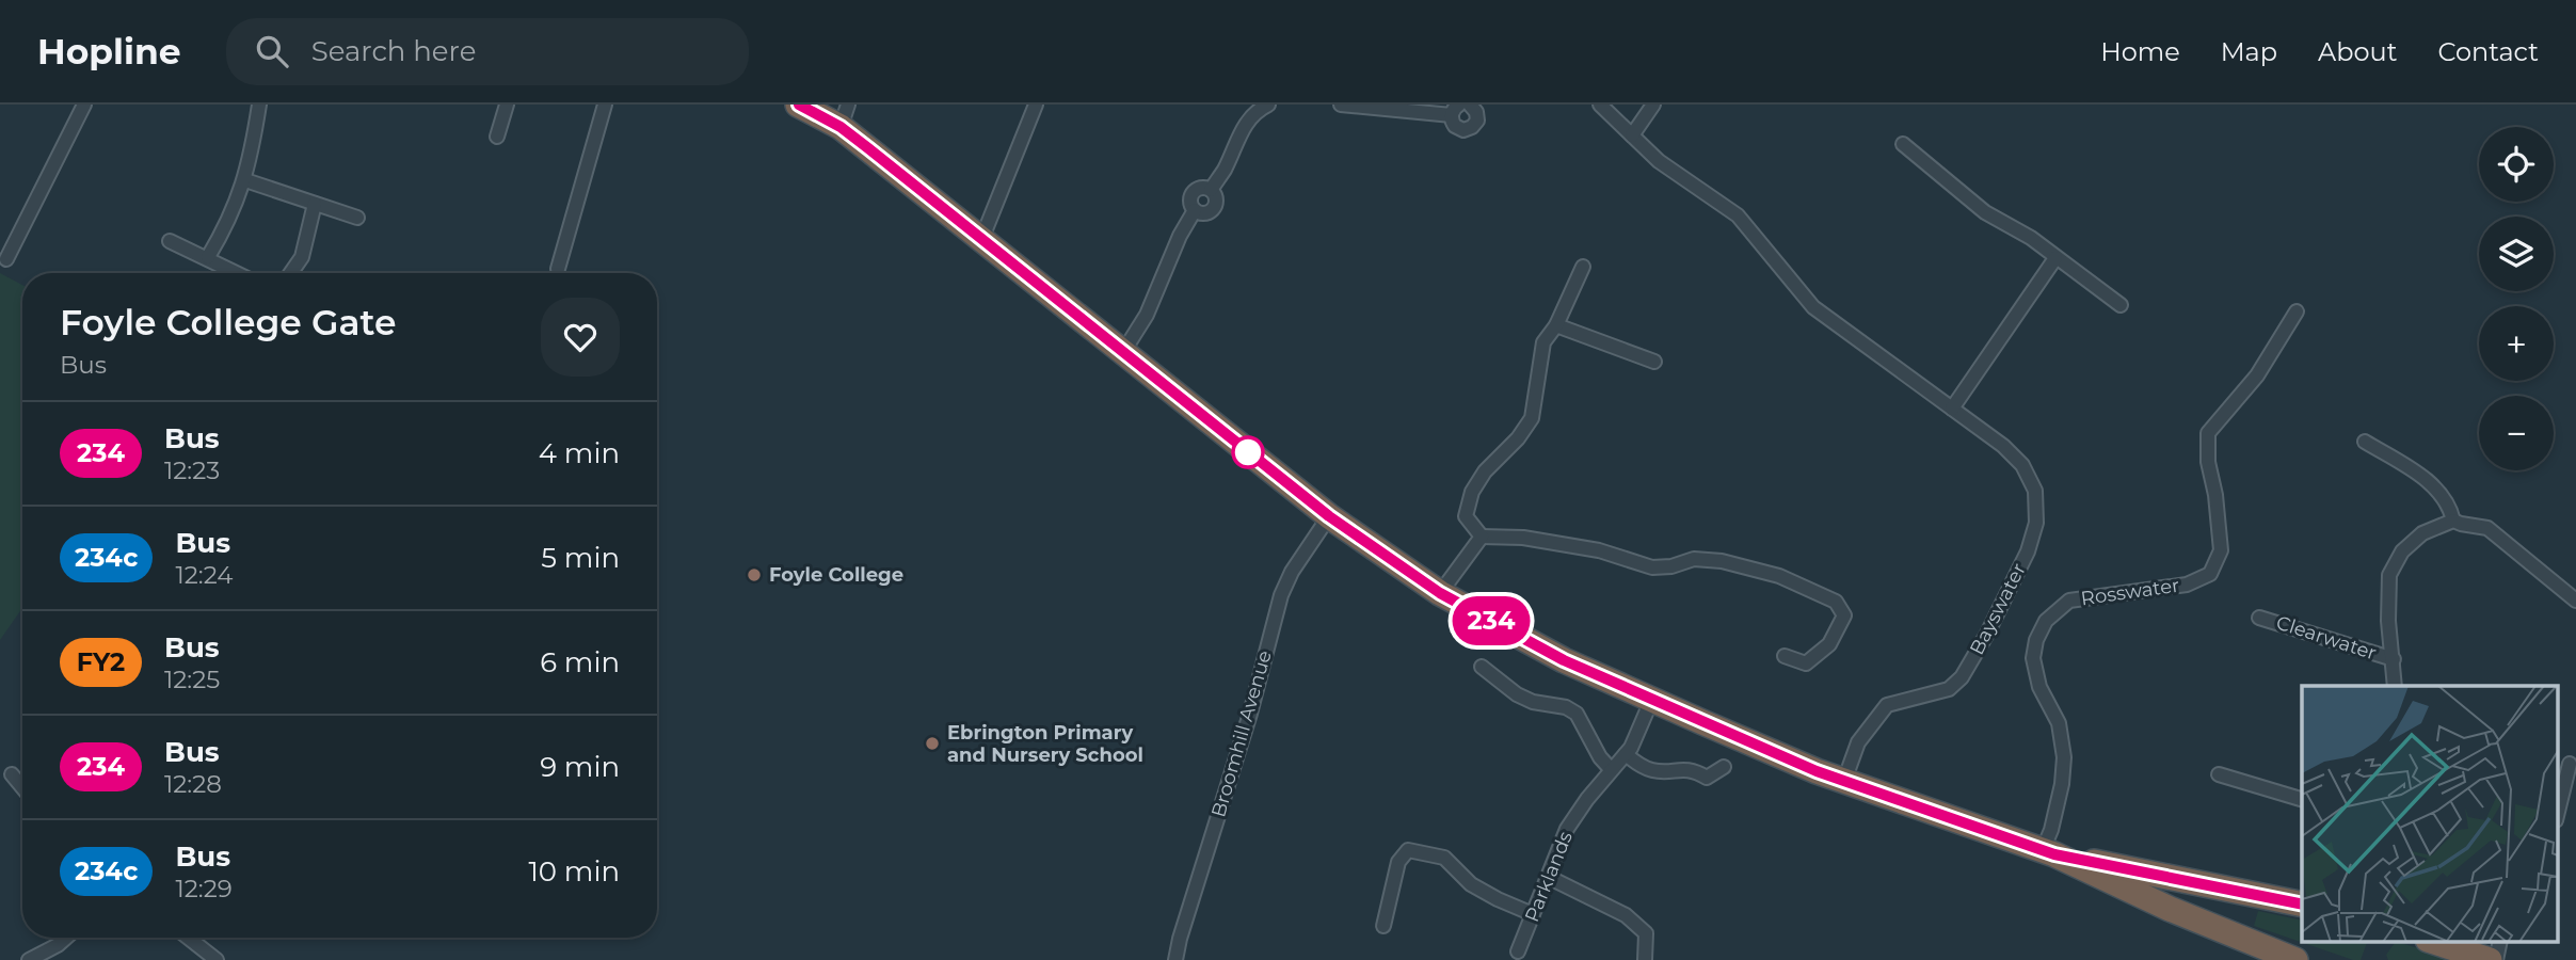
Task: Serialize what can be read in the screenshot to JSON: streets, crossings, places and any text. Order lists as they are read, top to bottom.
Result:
{
  "streets": {
    "street": [
      "Rosswater",
      "Bayswater",
      "Clearwater",
      "Broomhill Avenue",
      "Parklands"
    ]
  },
  "places": ["Foyle College", "Ebrington Primary and Nursery School"],
  "lines": ["bus line 234"],
  "page": {
    "header": "Hopline",
    "search": "Search here",
    "nav": [
      "Home",
      "Map",
      "About",
      "Contact"
    ],
    "on_map": "234",
    "map_buttons": ["+", "−"],
    "heading": ["Foyle College Gate", "Bus"],
    "list": [
      {
        "mark": "234",
        "name": "Bus",
        "note": "12:23",
        "value": "4 min"
      },
      {
        "mark": "234c",
        "name": "Bus",
        "note": "12:24",
        "value": "5 min"
      },
      {
        "mark": "FY2",
        "name": "Bus",
        "note": "12:25",
        "value": "6 min"
      },
      {
        "mark": "234",
        "name": "Bus",
        "note": "12:28",
        "value": "9 min"
      },
      {
        "mark": "234c",
        "name": "Bus",
        "note": "12:29",
        "value": "10 min"
      }
    ]
  }
}
